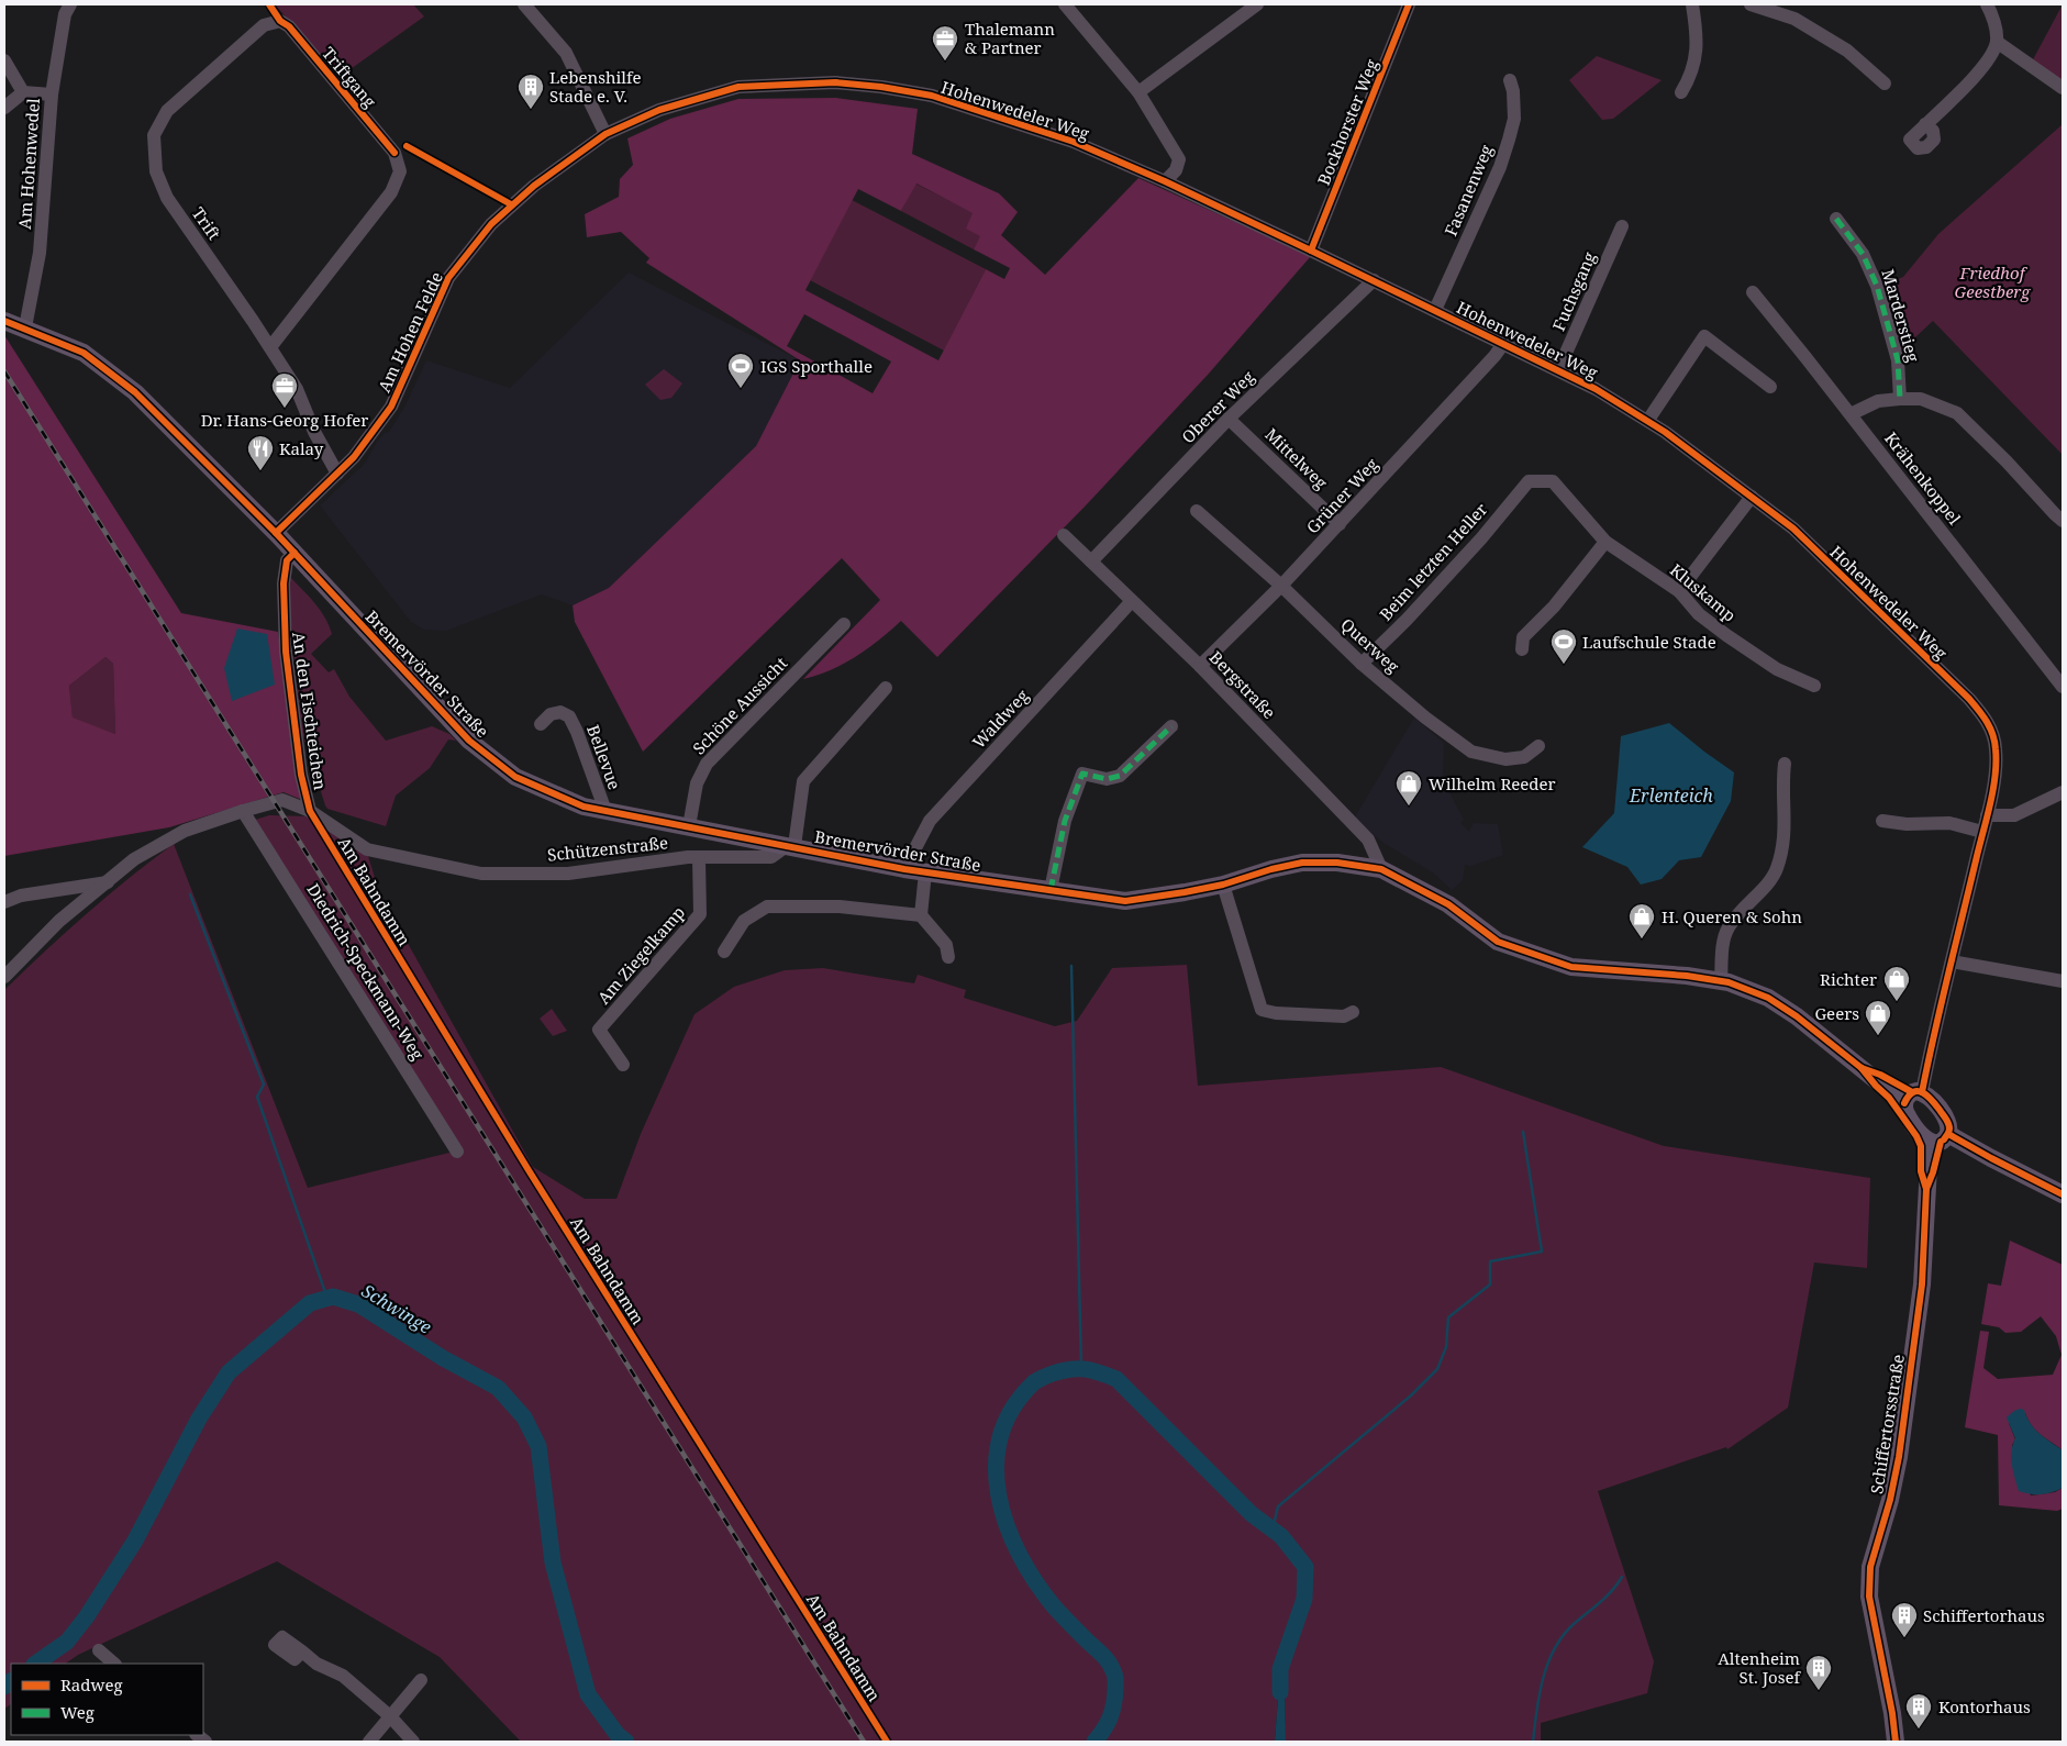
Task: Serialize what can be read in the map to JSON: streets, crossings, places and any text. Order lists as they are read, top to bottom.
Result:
{
  "streets": {
    "main road": ["Bremervörder Straße", "Schiffertorsstraße"],
    "street": [
      "Triftgang",
      "Hohenwedeler Weg",
      "Bockhorster Weg",
      "Am Hohenwedel",
      "Fasanenweg",
      "Trift",
      "Fuchsgang",
      "Marderstieg",
      "Am Hohen Felde",
      "Oberer Weg",
      "Mittelweg",
      "Krähenkoppel",
      "Grüner Weg",
      "Beim letzten Heller",
      "Kluskamp",
      "Querweg",
      "Bergstraße",
      "Schöne Aussicht",
      "An den Fischteichen",
      "Waldweg",
      "Bellevue",
      "Schützenstraße",
      "Am Ziegelkamp",
      "Diedrich-Speckmann-Weg"
    ],
    "cycle path": ["Am Bahndamm"]
  },
  "crossings": [
    ["Triftgang", "Trift"],
    ["Hohenwedeler Weg", "Bockhorster Weg"],
    ["Hohenwedeler Weg", "Fasanenweg"],
    ["Hohenwedeler Weg", "Fuchsgang"],
    ["Hohenwedeler Weg", "Am Hohen Felde"],
    ["Hohenwedeler Weg", "Oberer Weg"],
    ["Hohenwedeler Weg", "Grüner Weg"],
    ["Hohenwedeler Weg", "Bremervörder Straße"],
    ["Am Hohenwedel", "Bremervörder Straße"],
    ["Trift", "Am Hohen Felde"],
    ["Am Hohen Felde", "Bremervörder Straße"],
    ["Oberer Weg", "Mittelweg"],
    ["Oberer Weg", "Bergstraße"],
    ["Mittelweg", "Grüner Weg"],
    ["Grüner Weg", "Querweg"],
    ["Grüner Weg", "Bergstraße"],
    ["Beim letzten Heller", "Kluskamp"],
    ["Beim letzten Heller", "Querweg"],
    ["Bremervörder Straße", "Bergstraße"],
    ["Bremervörder Straße", "Schöne Aussicht"],
    ["Bremervörder Straße", "An den Fischteichen"],
    ["Bremervörder Straße", "Waldweg"],
    ["Bremervörder Straße", "Bellevue"],
    ["Bremervörder Straße", "Schützenstraße"],
    ["Bremervörder Straße", "Schiffertorsstraße"],
    ["Bergstraße", "Waldweg"],
    ["An den Fischteichen", "Schützenstraße"],
    ["Schützenstraße", "Am Ziegelkamp"],
    ["Schützenstraße", "Diedrich-Speckmann-Weg"]
  ],
  "water": ["Erlenteich", "Schwinge"],
  "parks": ["Friedhof Geestberg"],
  "places": {
    "office": ["Thalemann & Partner", "Dr. Hans-Georg Hofer"],
    "building": [
      "Lebenshilfe Stade e. V.",
      "Schiffertorhaus",
      "Altenheim St. Josef",
      "Kontorhaus"
    ],
    "sports": ["IGS Sporthalle", "Laufschule Stade"],
    "restaurant": ["Kalay"],
    "shop": [
      "Wilhelm Reeder",
      "H. Queren & Sohn",
      "Richter",
      "Geers"
    ]
  },
  "legend": ["Radweg", "Weg"]
}
